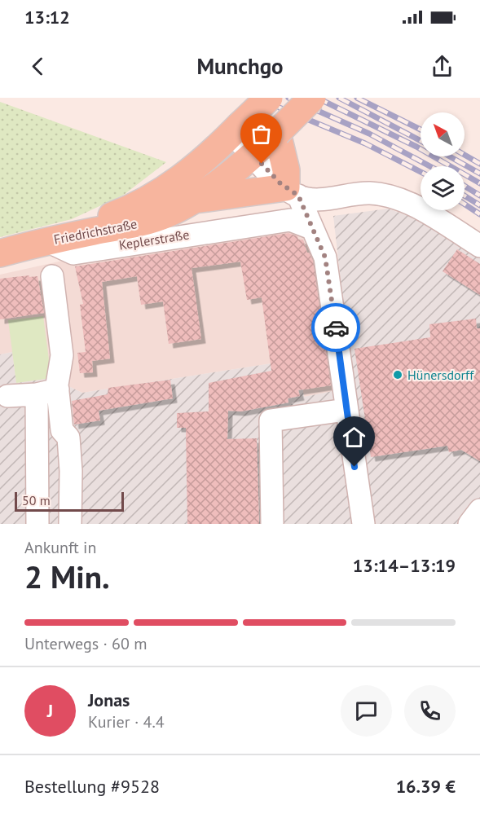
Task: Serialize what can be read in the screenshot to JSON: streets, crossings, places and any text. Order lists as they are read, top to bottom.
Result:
{
  "streets": {
    "main road": ["Friedrichstraße"],
    "street": ["Keplerstraße"]
  },
  "crossings": [
    ["Friedrichstraße", "Keplerstraße"]
  ],
  "places": ["Hünersdorff"],
  "scale_bar": "50 m",
  "north": "top left",
  "page": {
    "status": "13:12",
    "header": "Munchgo",
    "scale": "50 m",
    "heading": ["2 Min.", "Ankunft in", "13:14–13:19"],
    "panel": [
      "Jonas",
      "Kurier · 4.4",
      "Bestellung #9528",
      "16.39 €"
    ],
    "bar": "Unterwegs · 60 m",
    "round": "J"
  }
}
